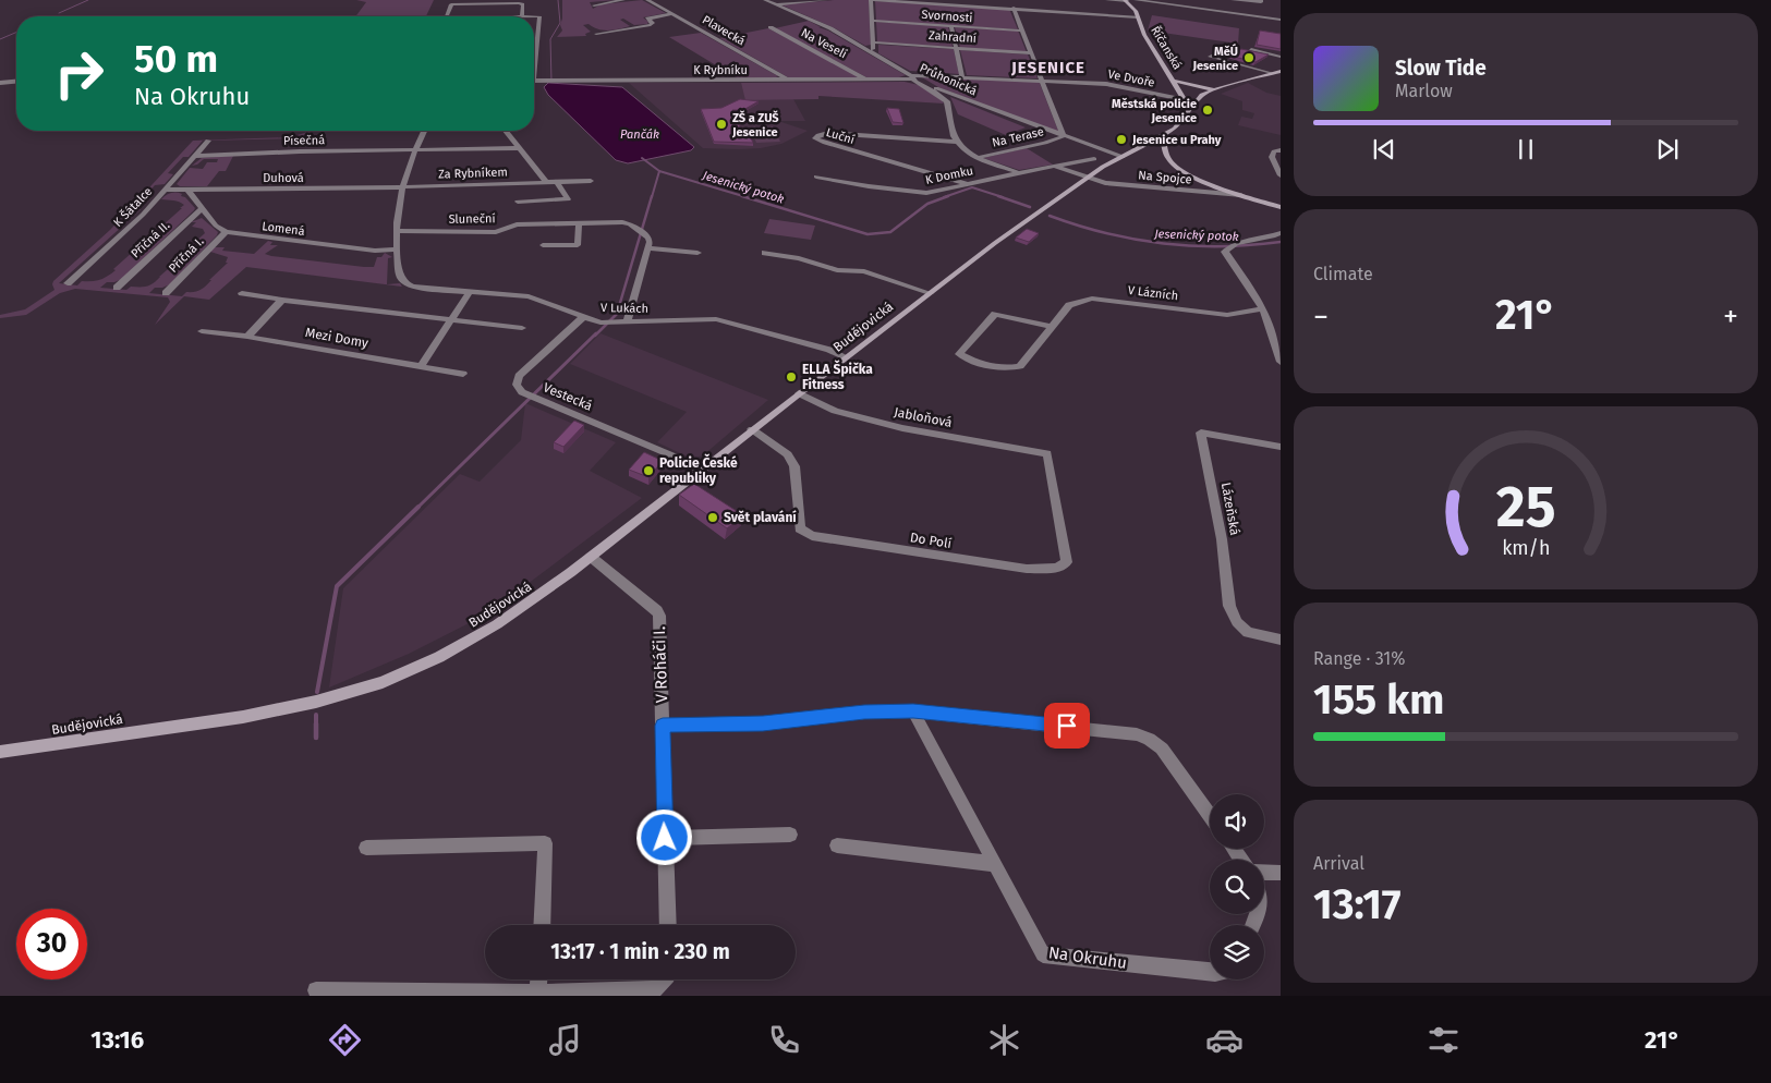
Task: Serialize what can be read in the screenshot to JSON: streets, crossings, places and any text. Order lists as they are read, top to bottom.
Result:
{
  "streets": {
    "main road": ["Říčanská", "Budějovická"],
    "street": [
      "Svornosti",
      "Plavecká",
      "Zahradní",
      "Na Veselí",
      "K Rybníku",
      "Ve Dvoře",
      "Průhonická",
      "Luční",
      "Na Terase",
      "Písečná",
      "Za Rybníkem",
      "K Domku",
      "Duhová",
      "Na Spojce",
      "K Šátalce",
      "Sluneční",
      "Lomená",
      "Příčná II.",
      "Příčná I.",
      "V Lázních",
      "V Lukách",
      "Mezi Domy",
      "Vestecká",
      "Jabloňová",
      "Lázeňská",
      "Do Polí",
      "V Roháči I.",
      "Na Okruhu"
    ]
  },
  "crossings": [
    ["Plavecká", "K Rybníku"],
    ["Na Veselí", "K Rybníku"],
    ["Říčanská", "Ve Dvoře"],
    ["Říčanská", "Budějovická"],
    ["K Rybníku", "Ve Dvoře"],
    ["K Rybníku", "Průhonická"],
    ["Průhonická", "Na Terase"],
    ["Průhonická", "Budějovická"],
    ["Luční", "K Domku"],
    ["Písečná", "Za Rybníkem"],
    ["Písečná", "K Šátalce"],
    ["Za Rybníkem", "Duhová"],
    ["Duhová", "K Šátalce"],
    ["Na Spojce", "Budějovická"],
    ["Lomená", "Příčná I."],
    ["Lomená", "V Lukách"],
    ["V Lukách", "Budějovická"],
    ["V Lukách", "Vestecká"],
    ["Budějovická", "Vestecká"],
    ["Budějovická", "Jabloňová"],
    ["Budějovická", "Do Polí"],
    ["Budějovická", "V Roháči I."],
    ["Jabloňová", "Do Polí"]
  ],
  "districts": ["JESENICE"],
  "water": ["Pančák", "Jesenický potok"],
  "places": [
    "MěÚ Jesenice",
    "Městská policie Jesenice",
    "ZŠ a ZUŠ Jesenice",
    "Jesenice u Prahy",
    "ELLA Špička Fitness",
    "Policie České republiky",
    "Svět plavání"
  ],
  "page": {
    "turn": ["50 m", "Na Okruhu"],
    "song": ["Slow Tide", "Marlow"],
    "tile": [
      "Climate",
      ["Range · 31%", "155 km"],
      ["Arrival", "13:17"]
    ],
    "heat": ["−", "21°", "+"],
    "limit": "30",
    "trip": "13:17 · 1 min · 230 m",
    "tabs": ["13:16", "21°"],
    "gauge": ["25", "km/h"]
  }
}
